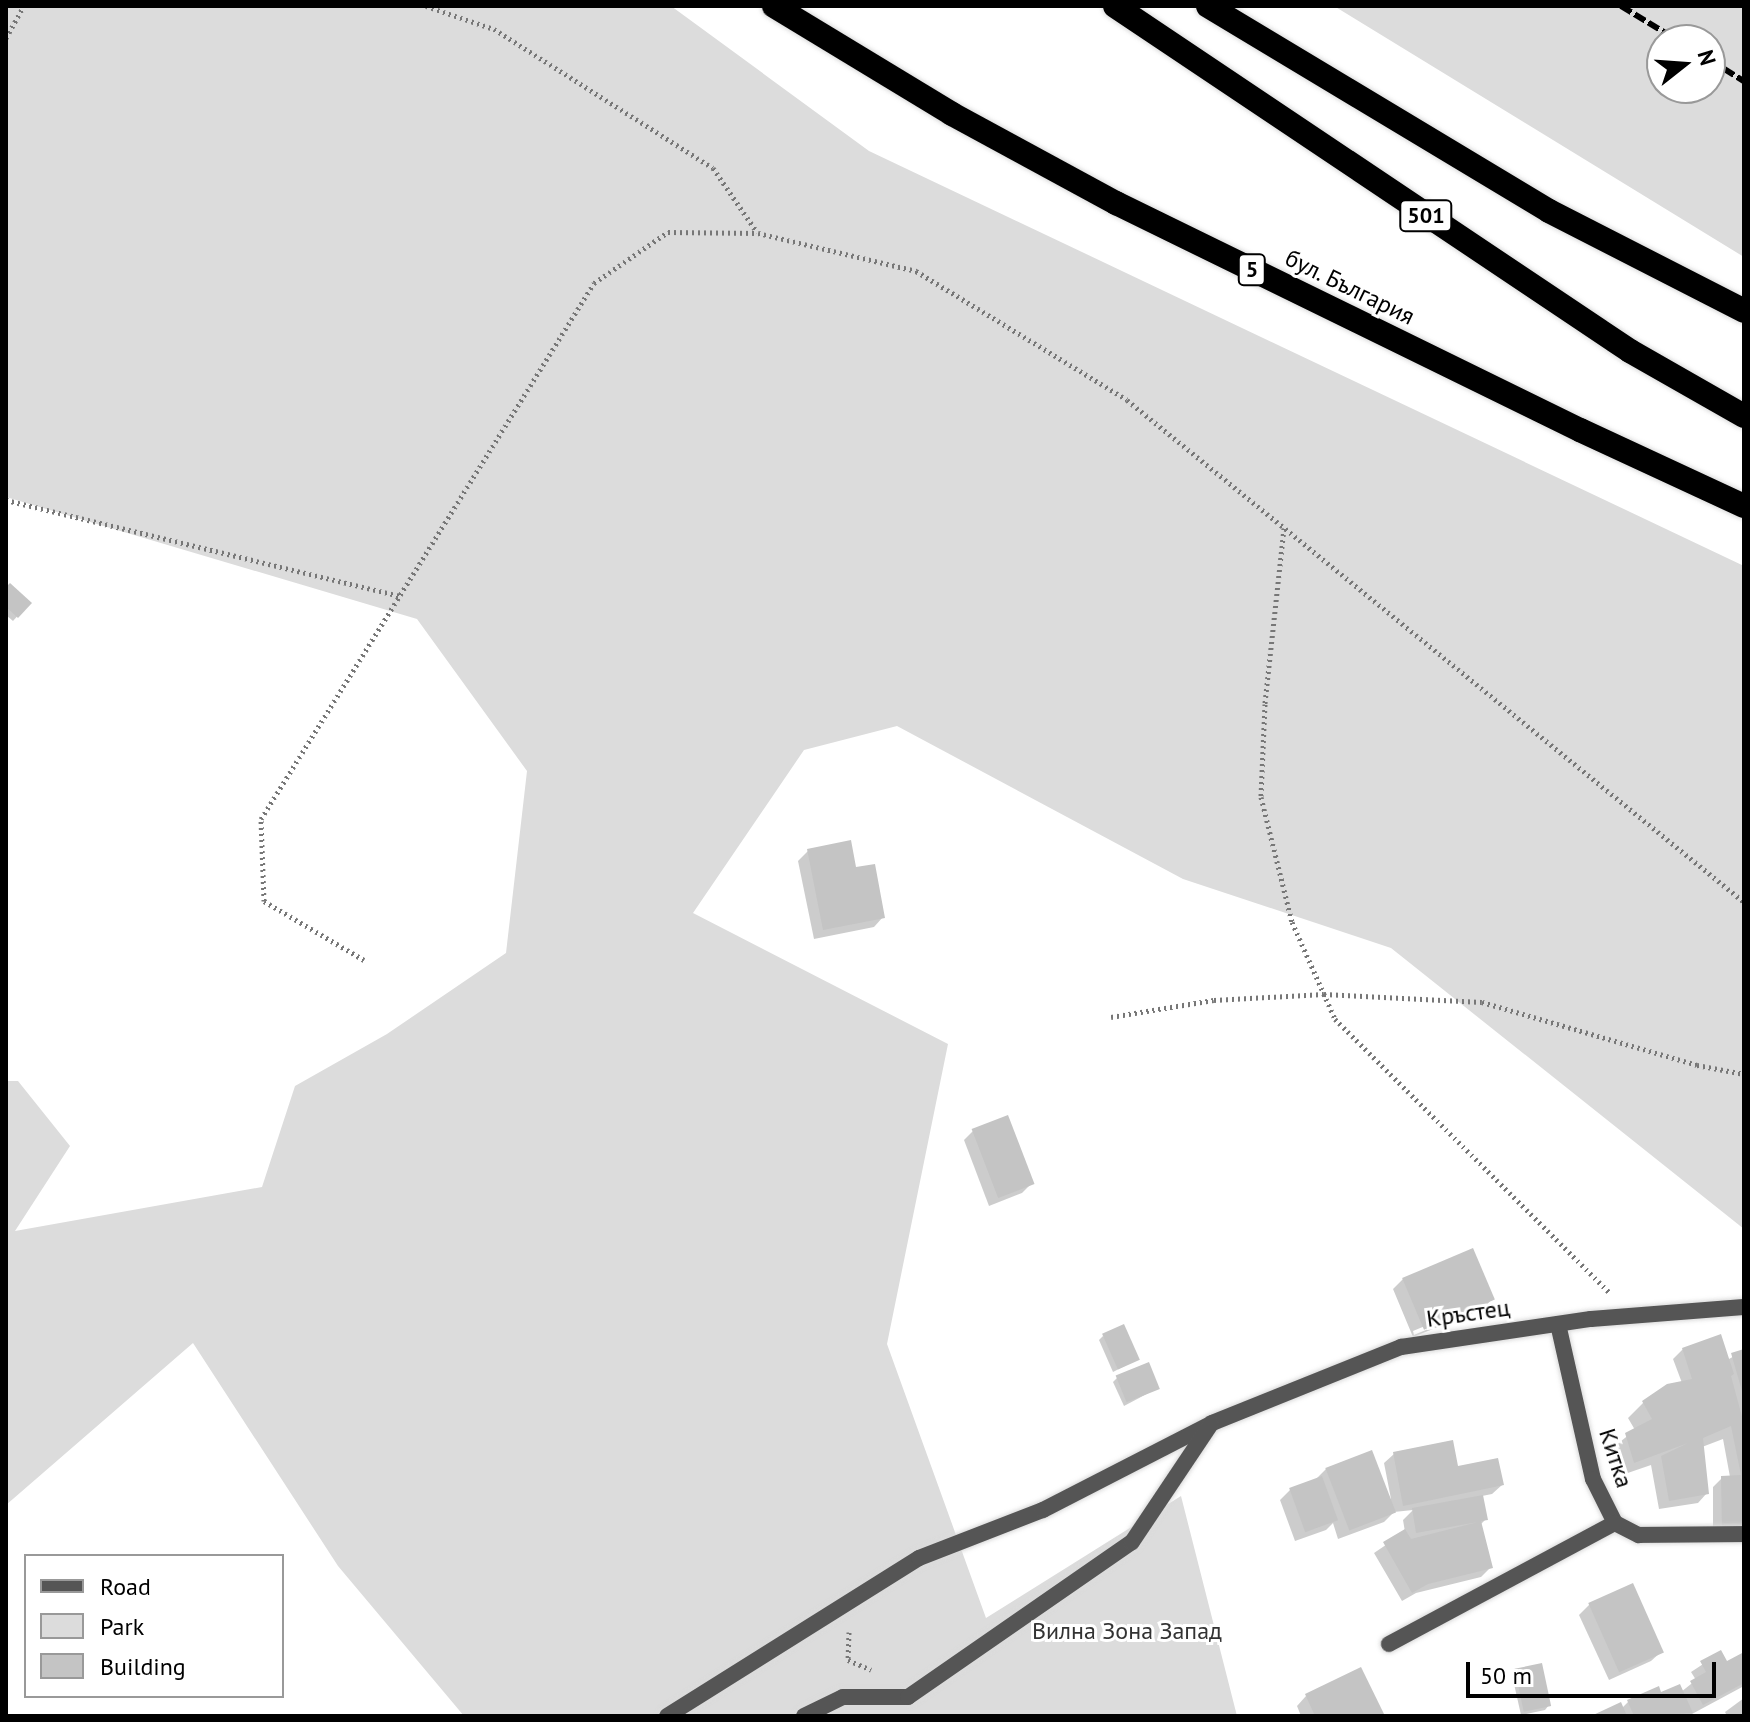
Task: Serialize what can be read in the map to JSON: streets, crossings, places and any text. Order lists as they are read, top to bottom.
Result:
{
  "streets": {
    "highway": ["501", "5", "бул. България"],
    "street": ["Кръстец", "Китка"]
  },
  "crossings": [
    ["Кръстец", "Китка"]
  ],
  "parks": ["Вилна Зона Запад"],
  "legend": ["Road", "Park", "Building"],
  "scale_bar": "50 m",
  "north": "right"
}
